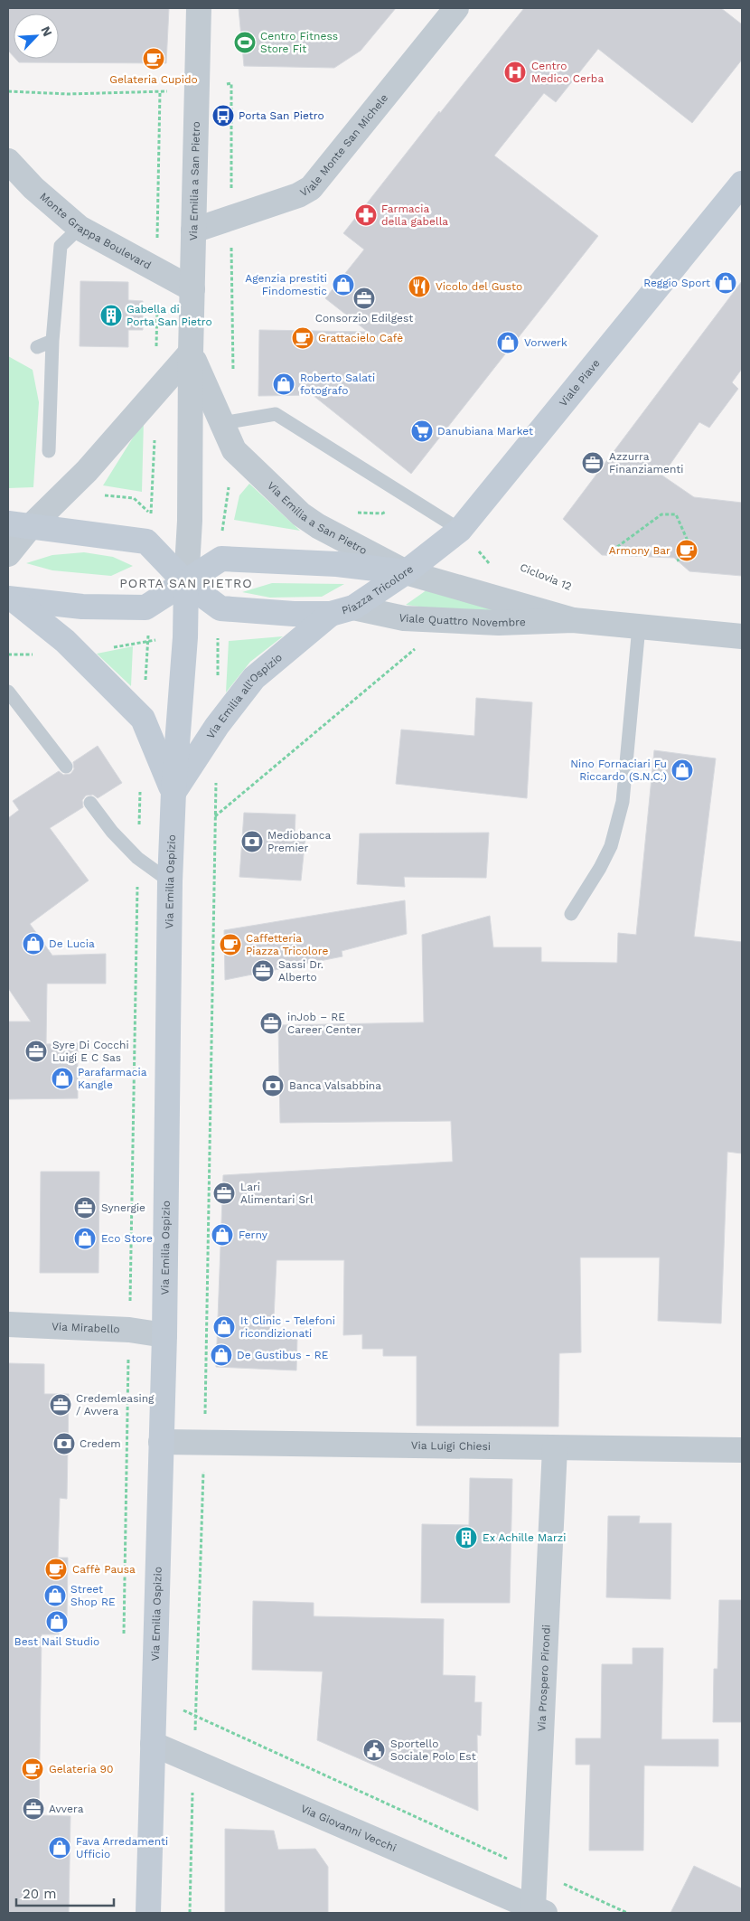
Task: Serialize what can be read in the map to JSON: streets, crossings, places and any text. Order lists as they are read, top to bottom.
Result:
{
  "streets": {
    "main road": [
      "Viale Piave",
      "Piazza Tricolore",
      "Via Emilia all'Ospizio",
      "Via Emilia Ospizio"
    ],
    "street": [
      "Viale Monte San Michele",
      "Via Emilia a San Pietro",
      "Monte Grappa Boulevard",
      "Viale Quattro Novembre",
      "Via Mirabello",
      "Via Luigi Chiesi",
      "Via Prospero Pirondi",
      "Via Giovanni Vecchi"
    ]
  },
  "crossings": [
    ["Viale Monte San Michele", "Via Emilia a San Pietro"],
    ["Via Emilia a San Pietro", "Monte Grappa Boulevard"],
    ["Via Emilia a San Pietro", "Viale Piave"],
    ["Via Emilia a San Pietro", "Piazza Tricolore"],
    ["Via Emilia a San Pietro", "Viale Quattro Novembre"],
    ["Via Emilia a San Pietro", "Via Emilia Ospizio"],
    ["Viale Piave", "Piazza Tricolore"],
    ["Viale Piave", "Viale Quattro Novembre"],
    ["Piazza Tricolore", "Viale Quattro Novembre"],
    ["Piazza Tricolore", "Via Emilia all'Ospizio"],
    ["Viale Quattro Novembre", "Via Emilia all'Ospizio"],
    ["Via Emilia all'Ospizio", "Via Emilia Ospizio"],
    ["Via Emilia Ospizio", "Via Mirabello"],
    ["Via Emilia Ospizio", "Via Luigi Chiesi"],
    ["Via Emilia Ospizio", "Via Giovanni Vecchi"],
    ["Via Luigi Chiesi", "Via Prospero Pirondi"],
    ["Via Prospero Pirondi", "Via Giovanni Vecchi"]
  ],
  "districts": ["PORTA SAN PIETRO"],
  "places": {
    "sports": ["Centro Fitness Store Fit"],
    "cafe": [
      "Gelateria Cupido",
      "Grattacielo Cafè",
      "Armony Bar",
      "Caffetteria Piazza Tricolore",
      "Caffè Pausa",
      "Gelateria 90"
    ],
    "hospital": ["Centro Medico Cerba"],
    "bus stop": ["Porta San Pietro"],
    "pharmacy": ["Farmacia della gabella"],
    "shop": [
      "Reggio Sport",
      "Agenzia prestiti Findomestic",
      "Vorwerk",
      "Roberto Salati fotografo",
      "Nino Fornaciari Fu Riccardo (S.N.C.)",
      "De Lucia",
      "Parafarmacia Kangle",
      "Ferny",
      "Eco Store",
      "It Clinic - Telefoni ricondizionati",
      "De Gustibus - RE",
      "Street Shop RE",
      "Best Nail Studio",
      "Fava Arredamenti Ufficio"
    ],
    "restaurant": ["Vicolo del Gusto"],
    "office": [
      "Consorzio Edilgest",
      "Azzurra Finanziamenti",
      "Sassi Dr. Alberto",
      "inJob – RE Career Center",
      "Syre Di Cocchi Luigi E C Sas",
      "Lari Alimentari Srl",
      "Synergie",
      "Credemleasing / Avvera",
      "Avvera"
    ],
    "building": ["Gabella di Porta San Pietro", "Ex Achille Marzi"],
    "supermarket": ["Danubiana Market"],
    "bank": ["Mediobanca Premier", "Banca Valsabbina", "Credem"],
    "public building": ["Sportello Sociale Polo Est"]
  },
  "scale_bar": "20 m",
  "north": "top right"
}
